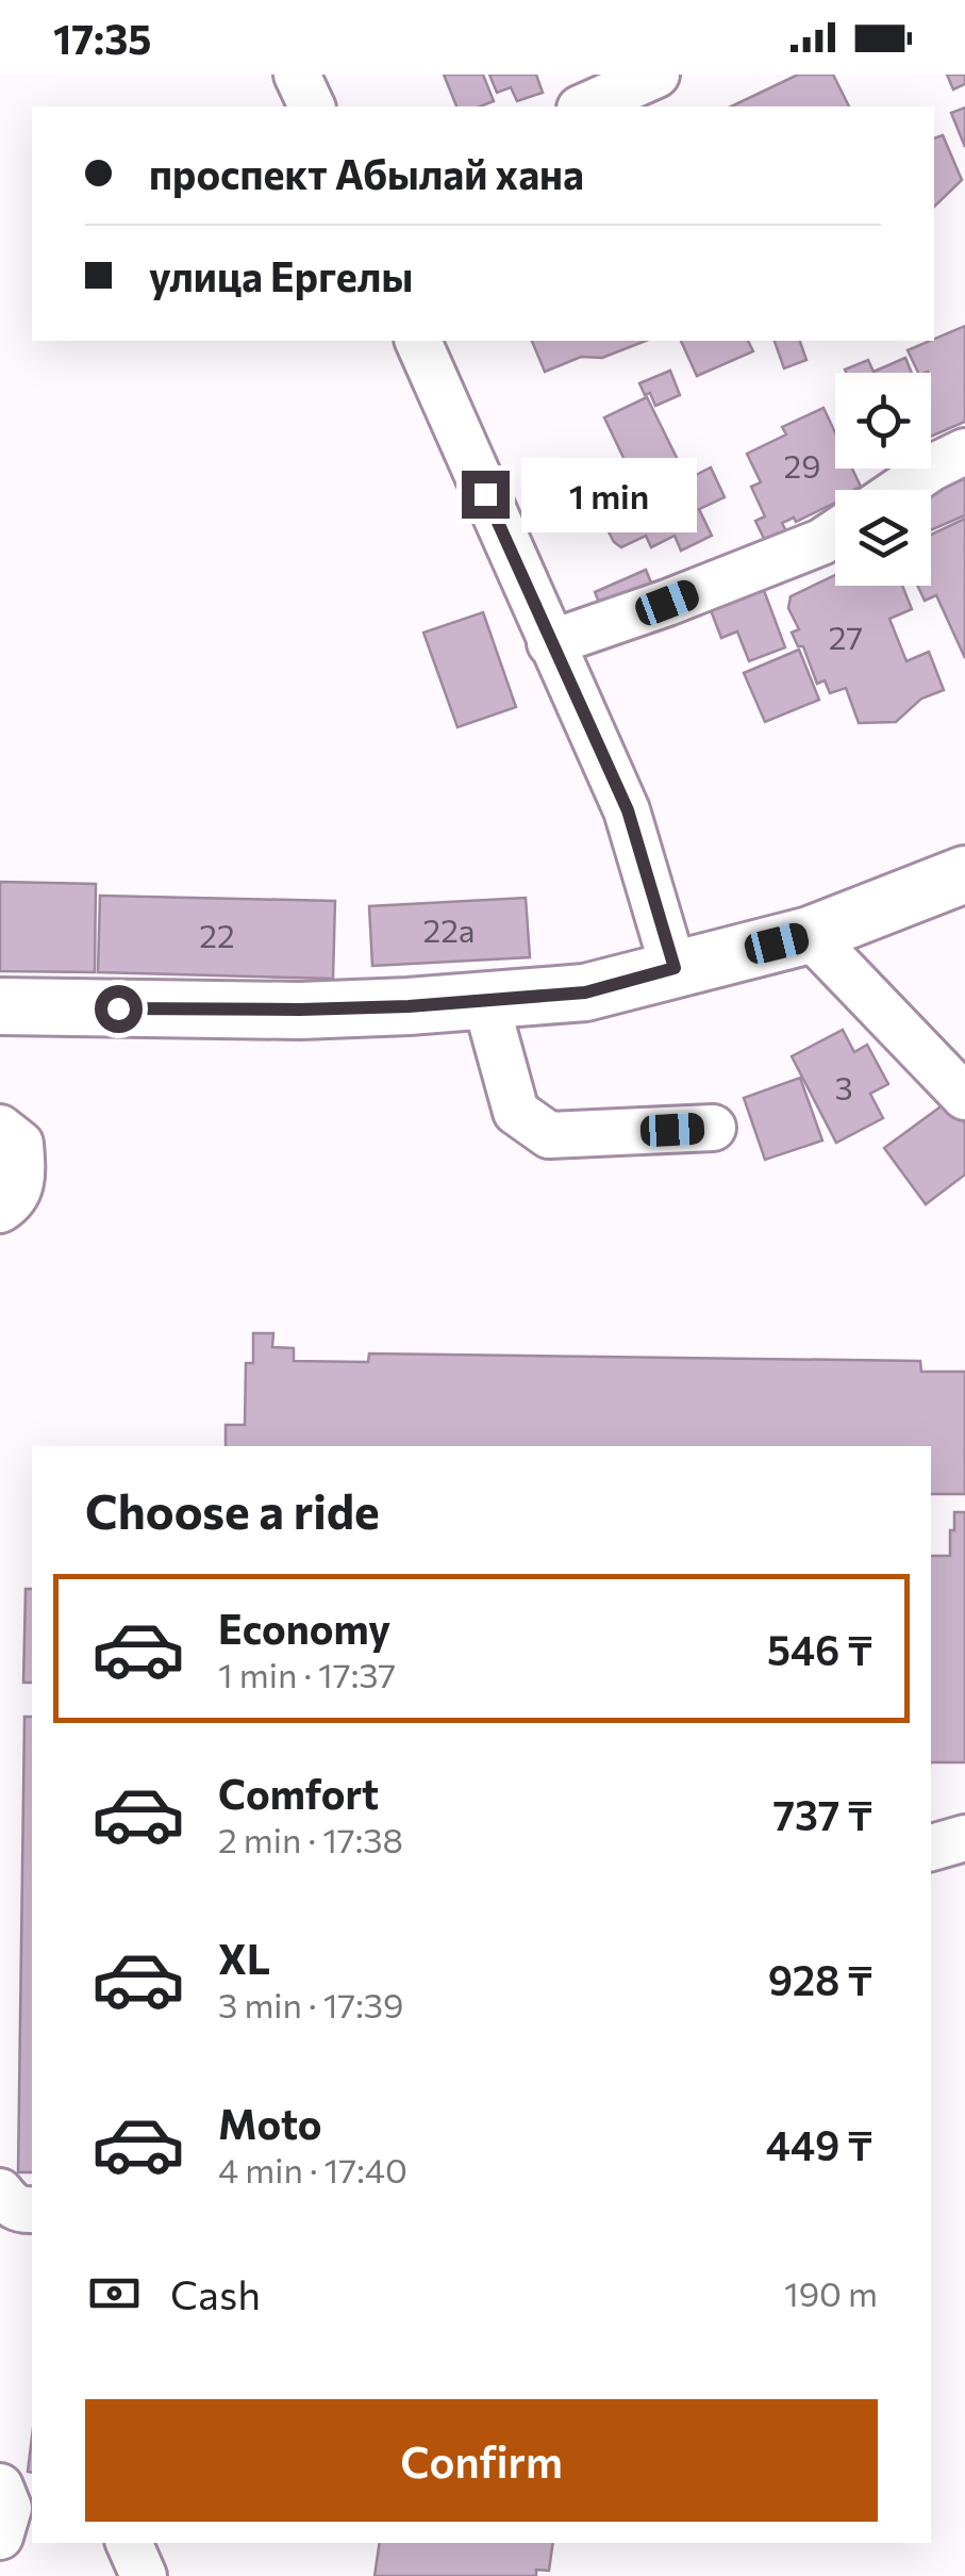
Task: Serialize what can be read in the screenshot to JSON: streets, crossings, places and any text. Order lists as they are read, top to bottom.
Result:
{
  "house_numbers": [
    "29",
    "27",
    "22а",
    "22",
    "3"
  ],
  "page": {
    "status": "17:35",
    "banner": ["проспект Абылай хана", "улица Ергелы"],
    "bubble": "1 min",
    "heading": "Choose a ride",
    "list": [
      {
        "name": "Economy",
        "note": "1 min · 17:37",
        "value": "546 ₸"
      },
      {
        "name": "Comfort",
        "note": "2 min · 17:38",
        "value": "737 ₸"
      },
      {
        "name": "XL",
        "note": "3 min · 17:39",
        "value": "928 ₸"
      },
      {
        "name": "Moto",
        "note": "4 min · 17:40",
        "value": "449 ₸"
      }
    ],
    "pay": ["Cash", "190 m"],
    "buttons": "Confirm"
  }
}
